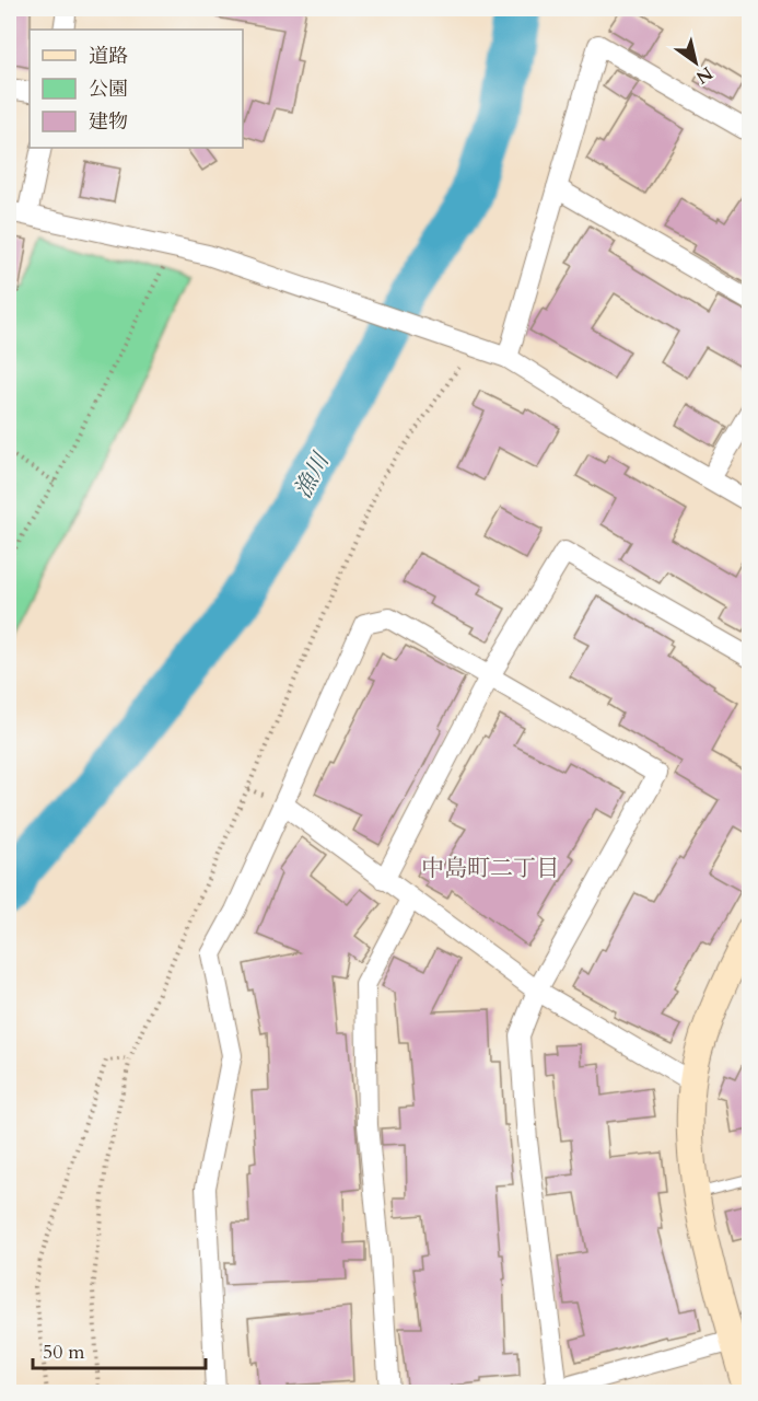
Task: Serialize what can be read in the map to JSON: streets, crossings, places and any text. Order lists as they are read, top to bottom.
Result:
{
  "districts": ["中島町二丁目"],
  "water": ["漁川"],
  "legend": ["道路", "公園", "建物"],
  "scale_bar": "50 m",
  "north": "bottom right"
}
